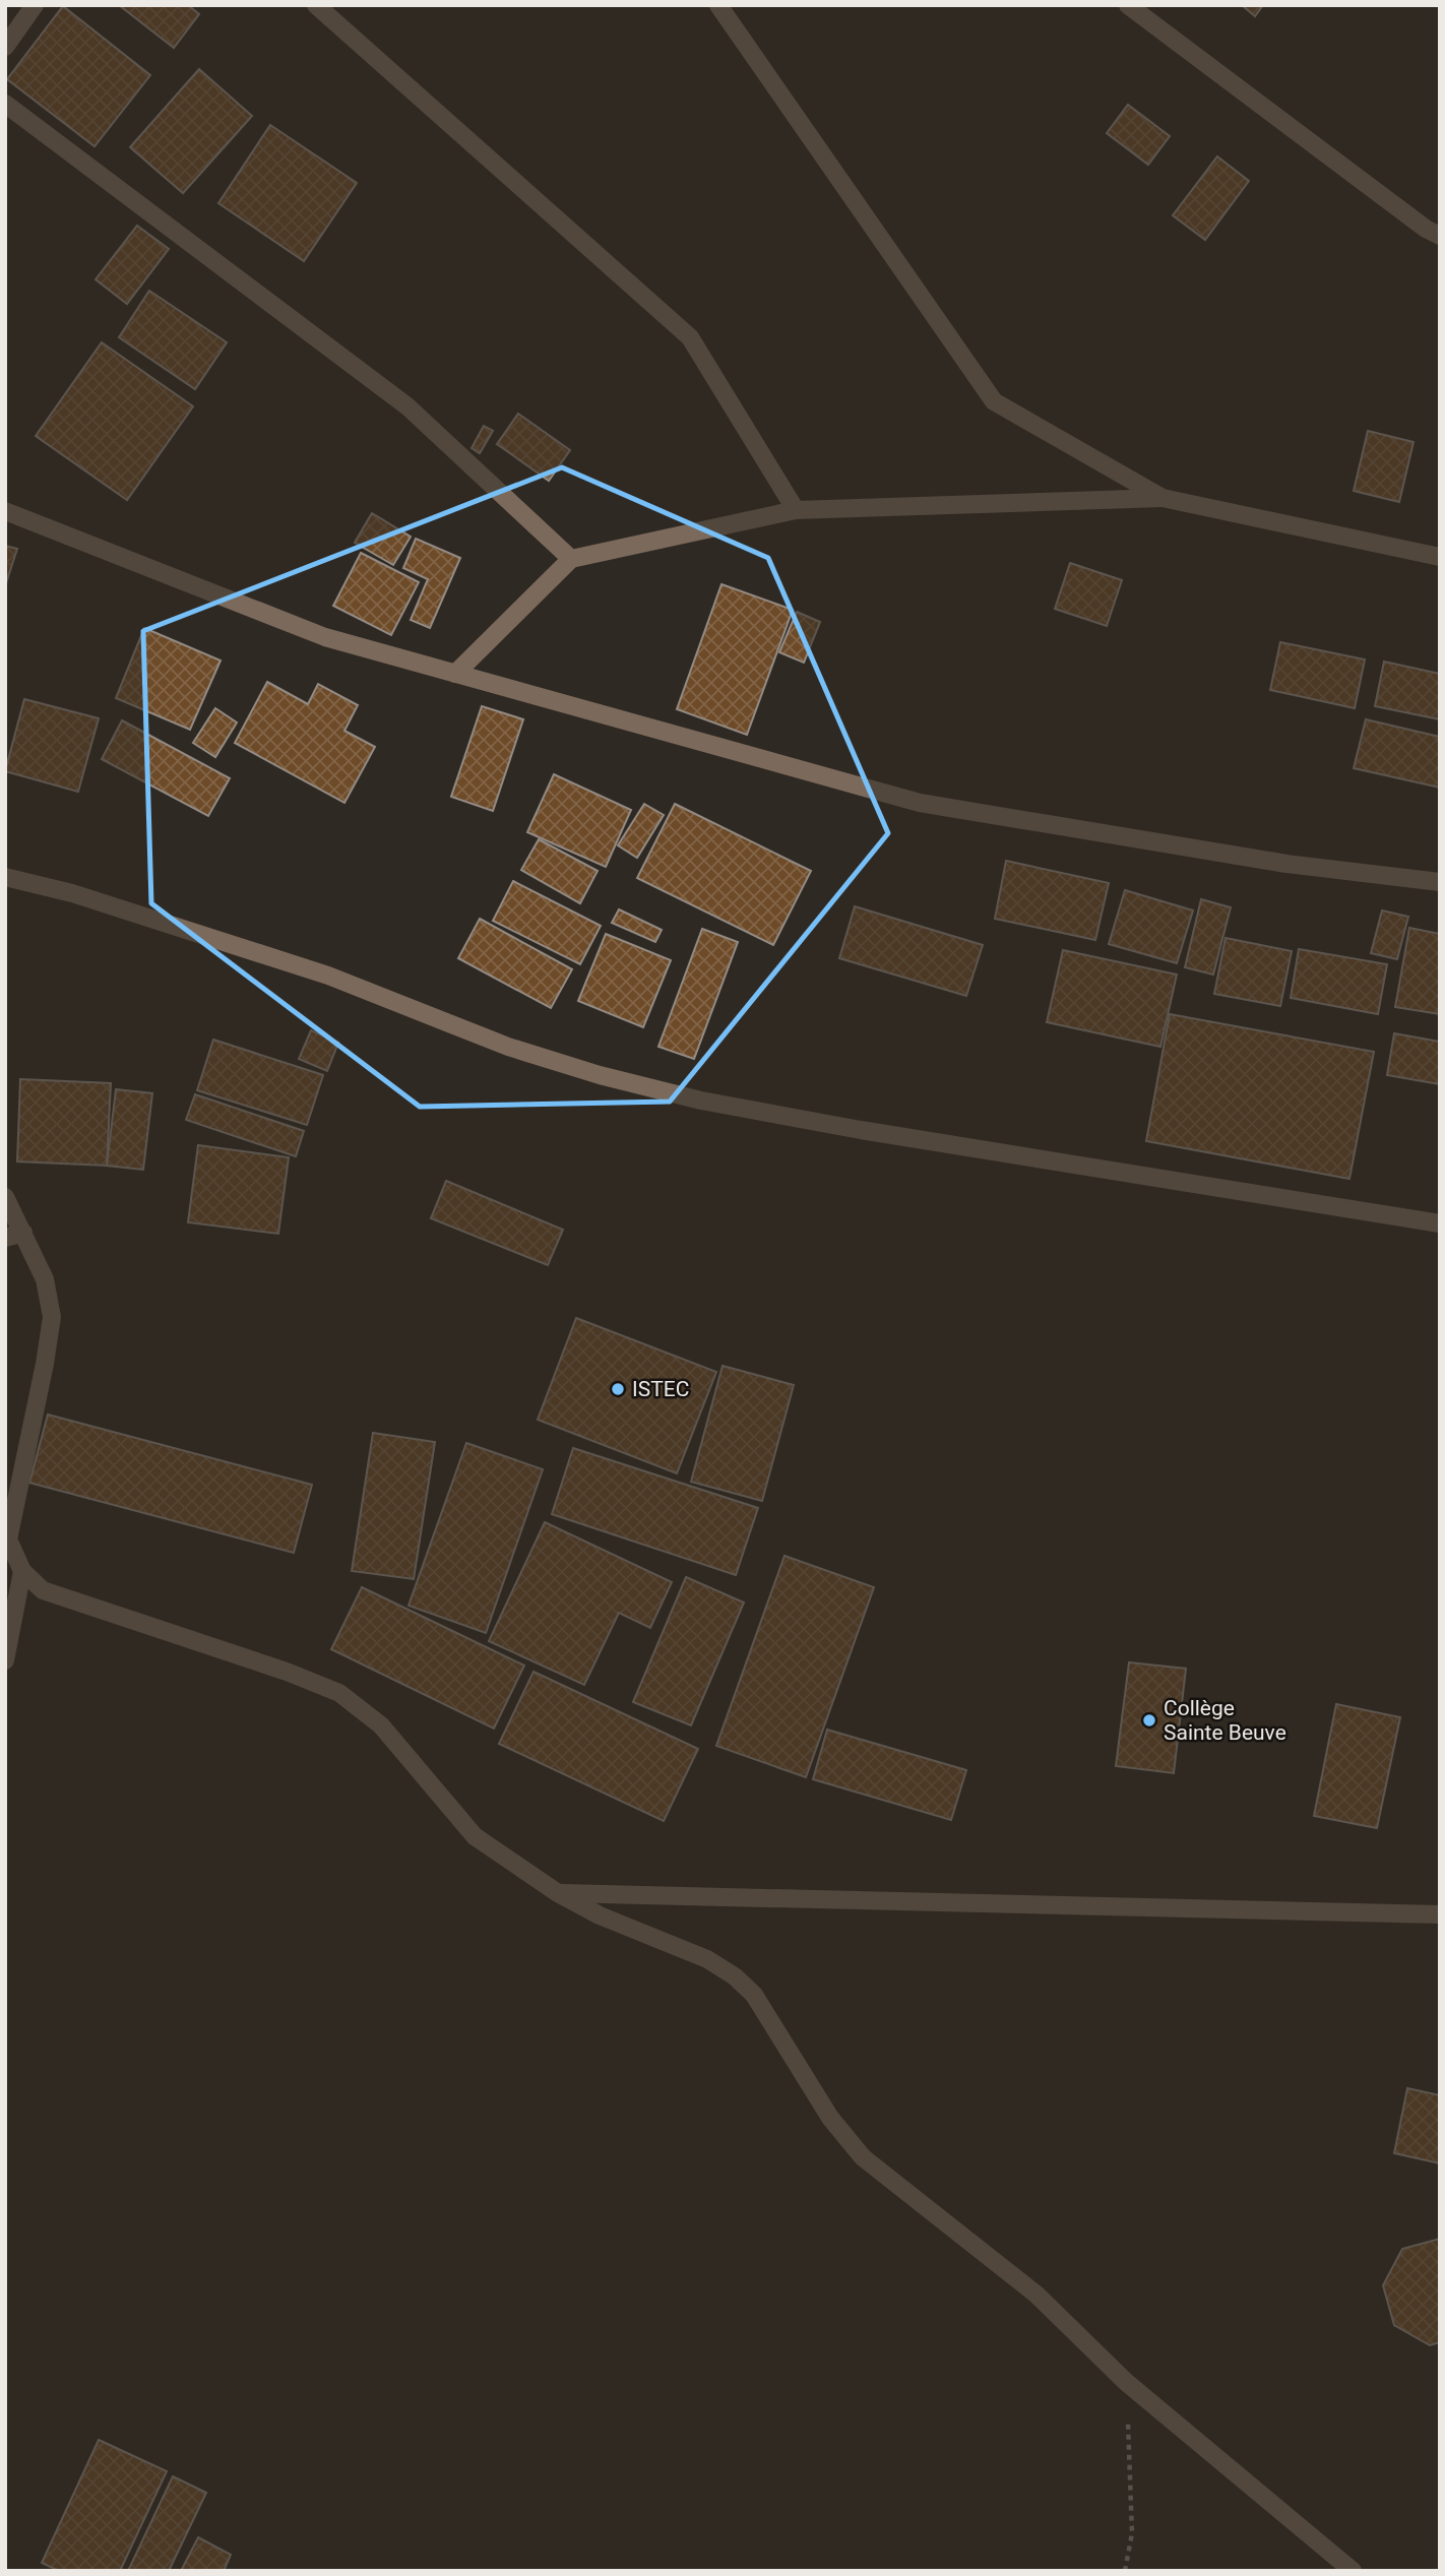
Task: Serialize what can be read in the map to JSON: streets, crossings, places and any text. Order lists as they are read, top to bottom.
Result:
{
  "places": ["ISTEC", "Collège Sainte Beuve"]
}
